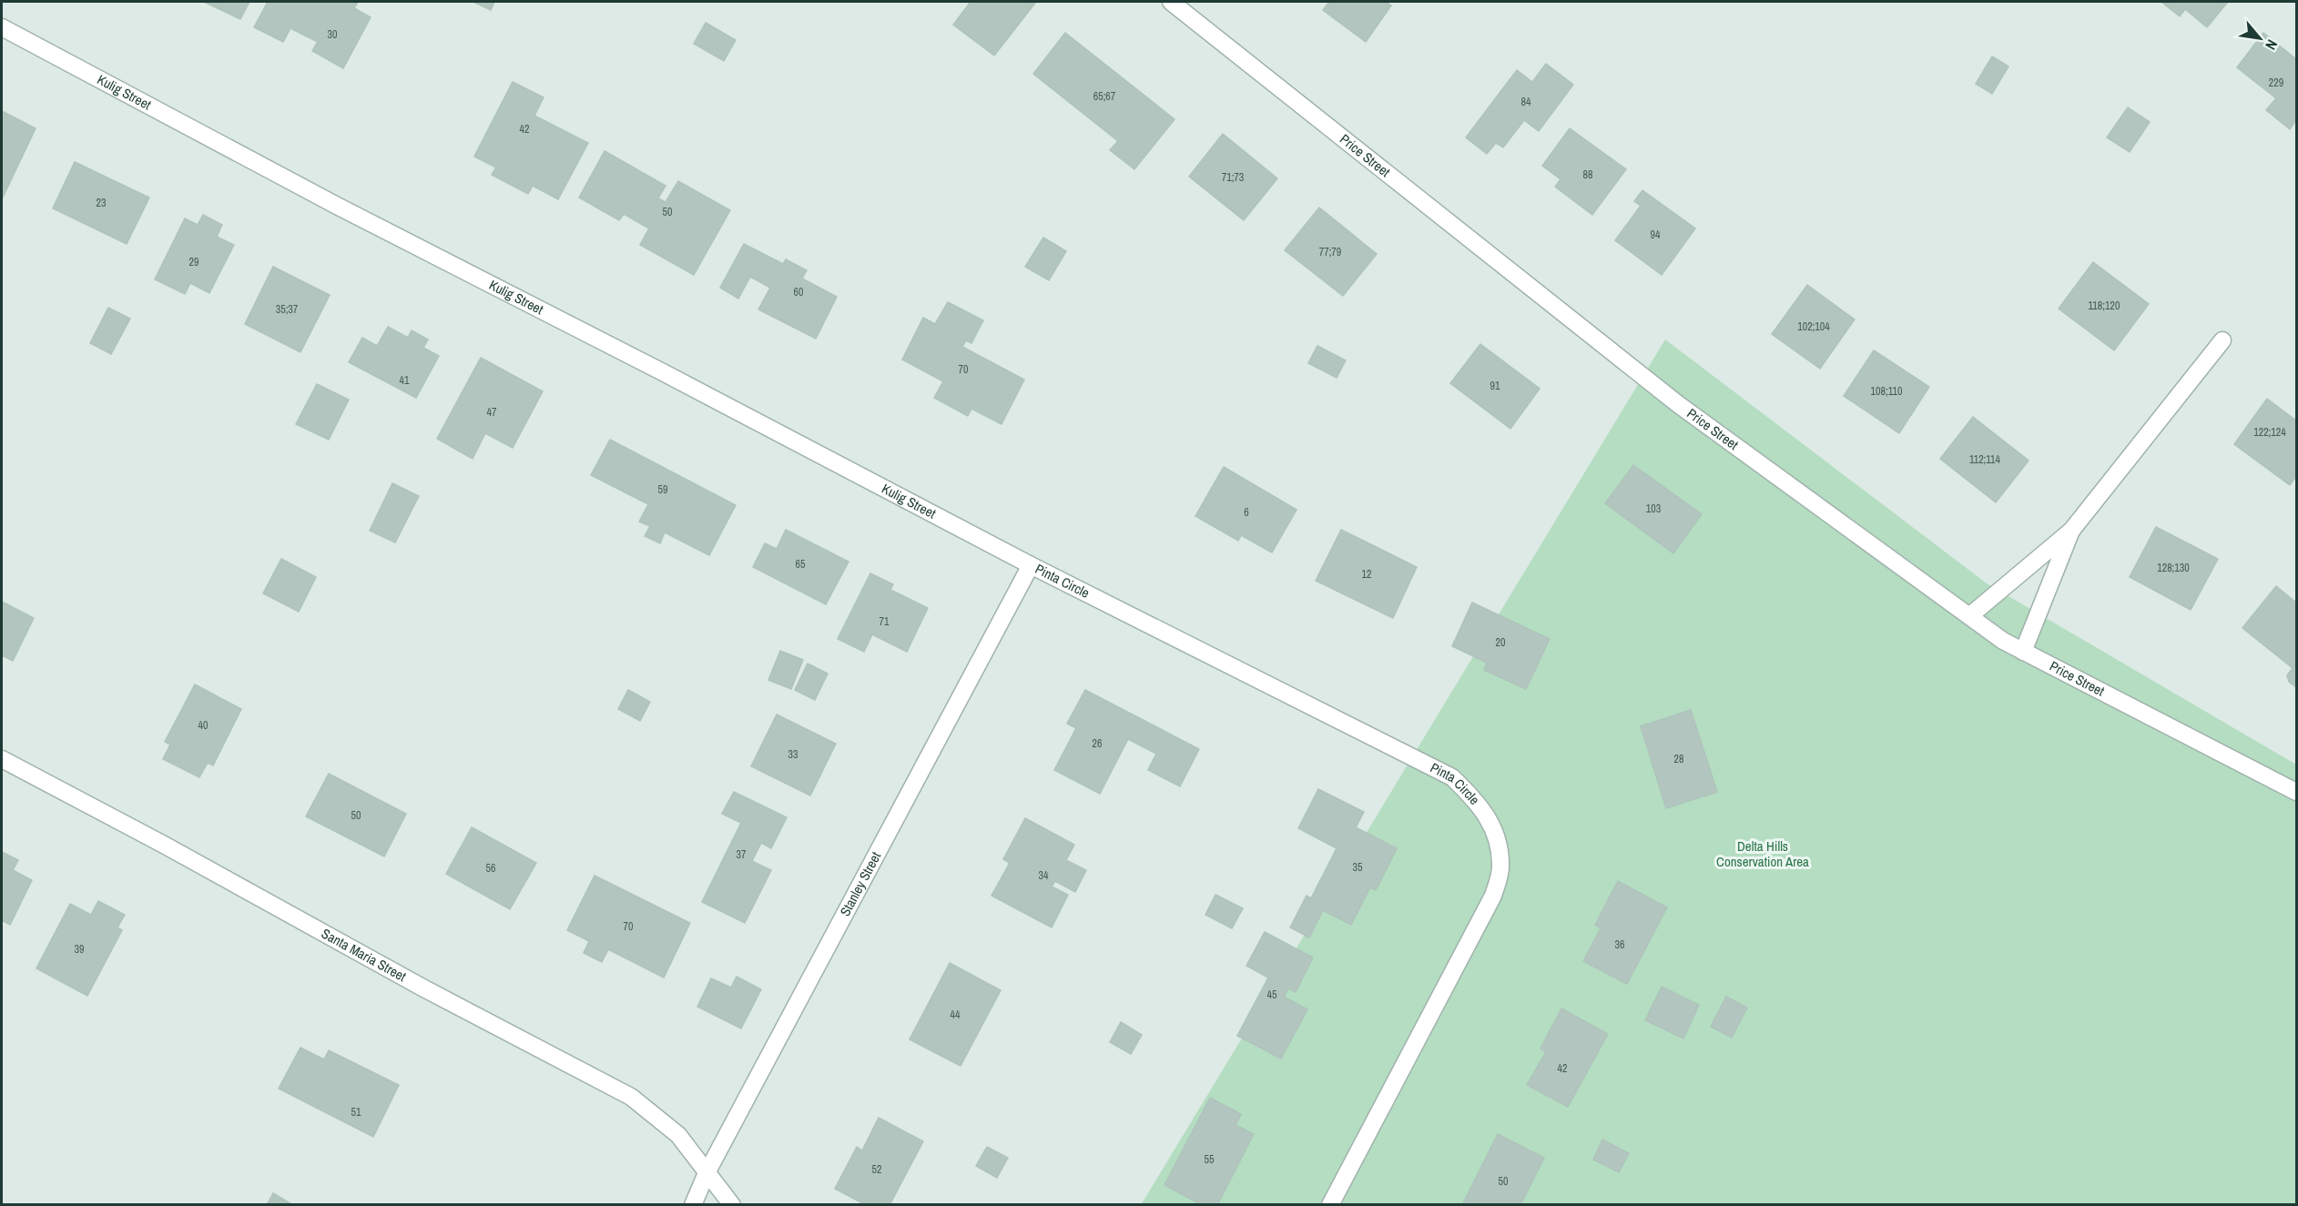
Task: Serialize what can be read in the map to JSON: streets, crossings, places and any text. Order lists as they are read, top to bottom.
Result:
{
  "streets": {
    "street": [
      "Kulig Street",
      "Price Street",
      "Pinta Circle",
      "Stanley Street",
      "Santa Maria Street"
    ]
  },
  "crossings": [
    ["Kulig Street", "Pinta Circle"],
    ["Kulig Street", "Stanley Street"],
    ["Pinta Circle", "Stanley Street"],
    ["Stanley Street", "Santa Maria Street"]
  ],
  "parks": ["Delta Hills Conservation Area"],
  "house_numbers": [
    "30",
    "229",
    "65;67",
    "84",
    "42",
    "88",
    "71;73",
    "23",
    "50",
    "94",
    "77;79",
    "29",
    "60",
    "118;120",
    "35;37",
    "102;104",
    "70",
    "41",
    "91",
    "108;110",
    "47",
    "122;124",
    "112;114",
    "59",
    "103",
    "6",
    "65",
    "128;130",
    "12",
    "71",
    "20",
    "40",
    "26",
    "33",
    "28",
    "50",
    "37",
    "35",
    "56",
    "34",
    "70",
    "36",
    "39",
    "45",
    "44",
    "42",
    "51",
    "55",
    "52",
    "50"
  ],
  "north": "bottom right"
}
